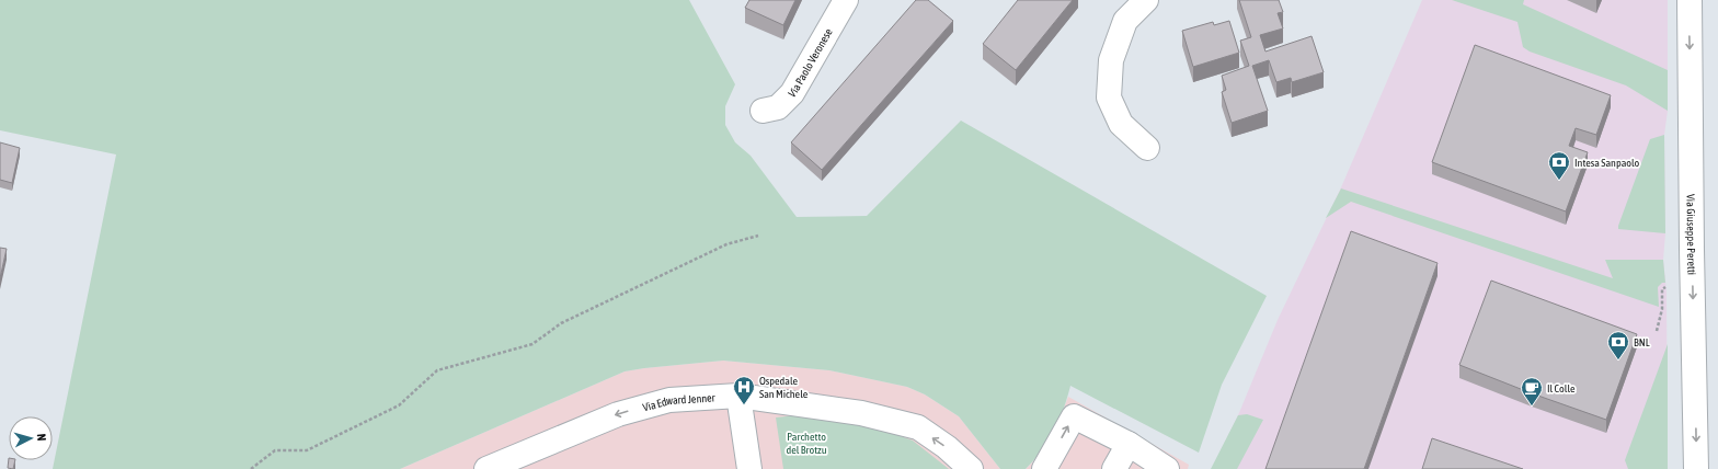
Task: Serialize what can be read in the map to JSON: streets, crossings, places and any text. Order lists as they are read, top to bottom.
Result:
{
  "streets": {
    "street": ["Via Paolo Veronese", "Via Giuseppe Peretti", "Via Edward Jenner"]
  },
  "one_way": ["Via Giuseppe Peretti", "Via Edward Jenner"],
  "parks": ["Parchetto del Brotzu"],
  "places": {
    "bank": ["Intesa Sanpaolo", "BNL"],
    "hospital": ["Ospedale San Michele"],
    "cafe": ["Il Colle"]
  },
  "north": "right"
}
